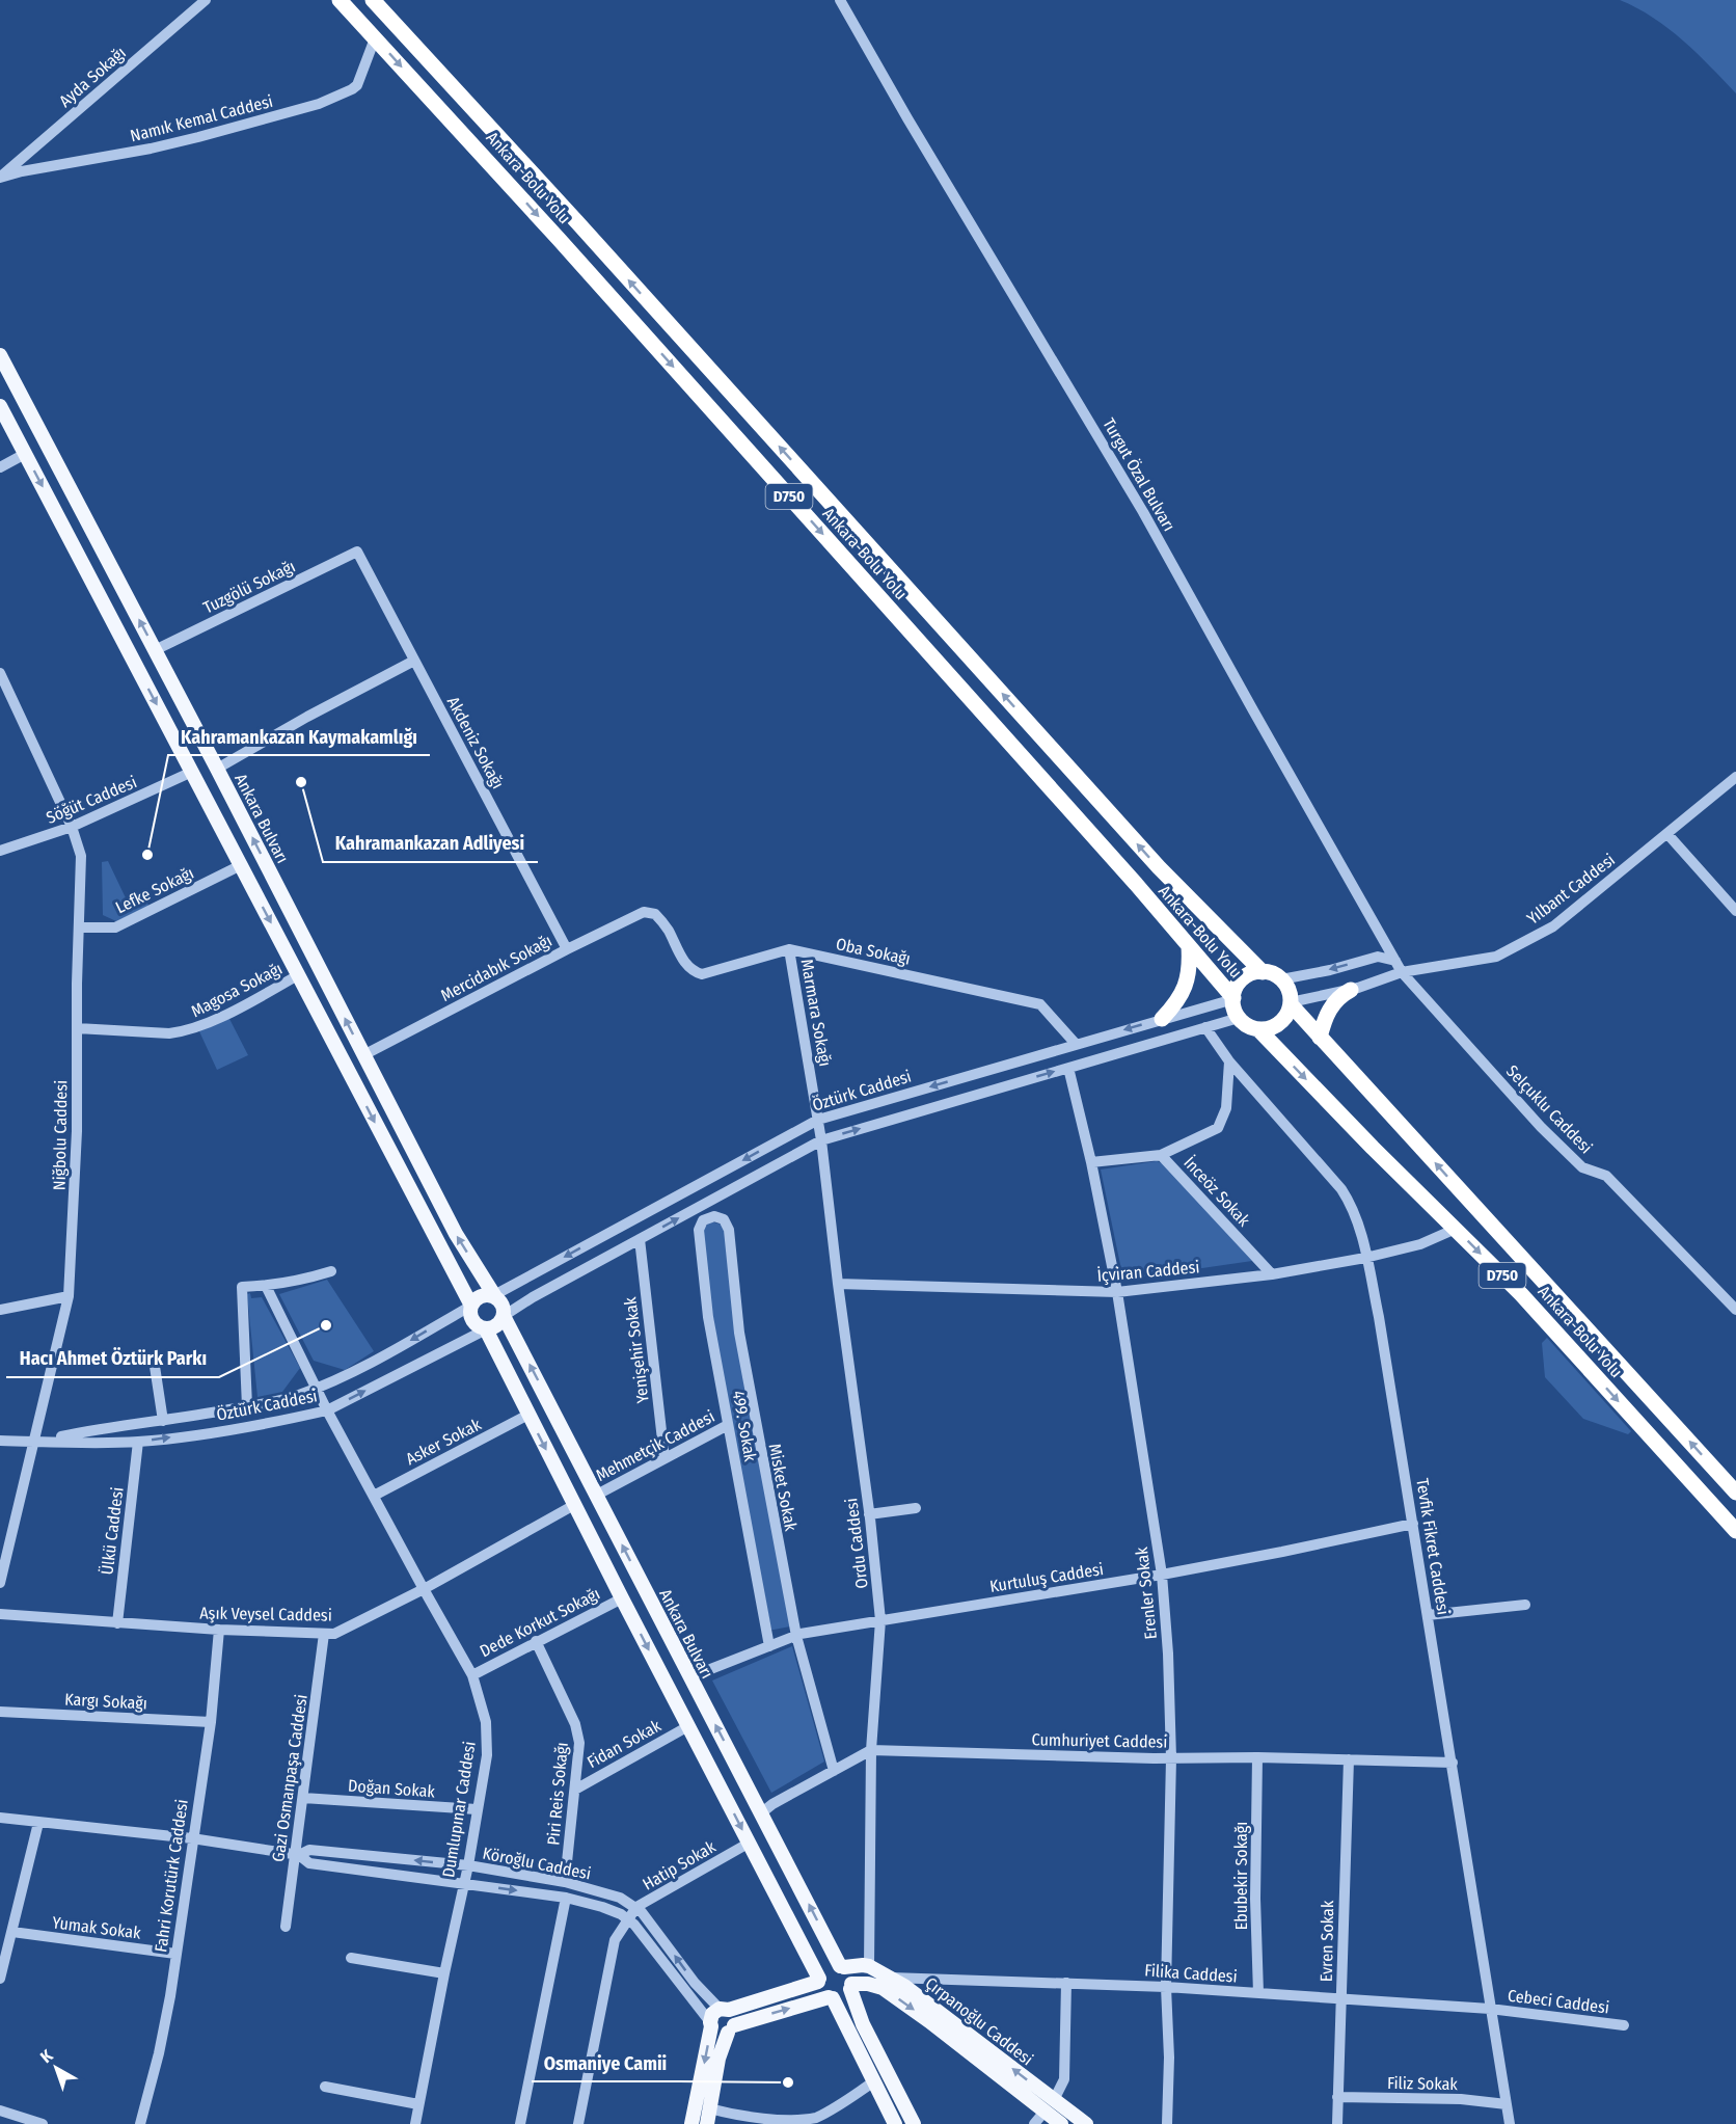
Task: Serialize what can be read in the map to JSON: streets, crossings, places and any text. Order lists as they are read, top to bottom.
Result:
{
  "streets": {
    "highway": ["Ankara-Bolu Yolu", "D750"],
    "main road": ["Ankara Bulvarı", "Çırpanoğlu Caddesi"],
    "street": [
      "Ayda Sokağı",
      "Namık Kemal Caddesi",
      "Turgut Özal Bulvarı",
      "Tuzgölü Sokağı",
      "Akdeniz Sokağı",
      "Söğüt Caddesi",
      "Yılbant Caddesi",
      "Lefke Sokağı",
      "Oba Sokağı",
      "Mercidabık Sokağı",
      "Magosa Sokağı",
      "Marmara Sokağı",
      "Öztürk Caddesi",
      "Selçuklu Caddesi",
      "Niğbolu Caddesi",
      "İnceöz Sokak",
      "İçviran Caddesi",
      "Yenişehir Sokak",
      "499. Sokak",
      "Asker Sokak",
      "Mehmetçik Caddesi",
      "Misket Sokak",
      "Ülkü Caddesi",
      "Ordu Caddesi",
      "Tevfik Fikret Caddesi",
      "Kurtuluş Caddesi",
      "Erenler Sokak",
      "Aşık Veysel Caddesi",
      "Dede Korkut Sokağı",
      "Kargı Sokağı",
      "Cumhuriyet Caddesi",
      "Fidan Sokak",
      "Gazi Osmanpaşa Caddesi",
      "Doğan Sokak",
      "Piri Reis Sokağı",
      "Dumlupınar Caddesi",
      "Köroğlu Caddesi",
      "Hatip Sokak",
      "Fahri Korutürk Caddesi",
      "Ebubekir Sokağı",
      "Yumak Sokak",
      "Evren Sokak",
      "Filika Caddesi",
      "Cebeci Caddesi",
      "Filiz Sokak"
    ]
  },
  "crossings": [
    ["Ayda Sokağı", "Namık Kemal Caddesi"],
    ["Namık Kemal Caddesi", "Ankara-Bolu Yolu"],
    ["Ankara-Bolu Yolu", "Yılbant Caddesi"],
    ["Ankara-Bolu Yolu", "Öztürk Caddesi"],
    ["Ankara-Bolu Yolu", "İçviran Caddesi"],
    ["Turgut Özal Bulvarı", "Yılbant Caddesi"],
    ["Turgut Özal Bulvarı", "Selçuklu Caddesi"],
    ["Tuzgölü Sokağı", "Akdeniz Sokağı"],
    ["Tuzgölü Sokağı", "Ankara Bulvarı"],
    ["Akdeniz Sokağı", "Mercidabık Sokağı"],
    ["Söğüt Caddesi", "Niğbolu Caddesi"],
    ["Ankara Bulvarı", "Mercidabık Sokağı"],
    ["Ankara Bulvarı", "Öztürk Caddesi"],
    ["Ankara Bulvarı", "Mehmetçik Caddesi"],
    ["Ankara Bulvarı", "Kurtuluş Caddesi"],
    ["Ankara Bulvarı", "Çırpanoğlu Caddesi"],
    ["Yılbant Caddesi", "Öztürk Caddesi"],
    ["Yılbant Caddesi", "Selçuklu Caddesi"],
    ["Lefke Sokağı", "Niğbolu Caddesi"],
    ["Oba Sokağı", "Mercidabık Sokağı"],
    ["Oba Sokağı", "Marmara Sokağı"],
    ["Oba Sokağı", "Öztürk Caddesi"],
    ["Magosa Sokağı", "Niğbolu Caddesi"],
    ["Marmara Sokağı", "Öztürk Caddesi"],
    ["Marmara Sokağı", "Ordu Caddesi"],
    ["Öztürk Caddesi", "Niğbolu Caddesi"],
    ["Öztürk Caddesi", "Yenişehir Sokak"],
    ["Öztürk Caddesi", "Ülkü Caddesi"],
    ["Öztürk Caddesi", "Ordu Caddesi"],
    ["Öztürk Caddesi", "Tevfik Fikret Caddesi"],
    ["Öztürk Caddesi", "Erenler Sokak"],
    ["Öztürk Caddesi", "Dumlupınar Caddesi"],
    ["İnceöz Sokak", "İçviran Caddesi"],
    ["İnceöz Sokak", "Erenler Sokak"],
    ["İçviran Caddesi", "Ordu Caddesi"],
    ["İçviran Caddesi", "Tevfik Fikret Caddesi"],
    ["İçviran Caddesi", "Erenler Sokak"],
    ["Yenişehir Sokak", "Mehmetçik Caddesi"],
    ["499. Sokak", "Mehmetçik Caddesi"],
    ["499. Sokak", "Misket Sokak"],
    ["499. Sokak", "Kurtuluş Caddesi"],
    ["Asker Sokak", "Dumlupınar Caddesi"],
    ["Misket Sokak", "Kurtuluş Caddesi"],
    ["Ülkü Caddesi", "Aşık Veysel Caddesi"],
    ["Ordu Caddesi", "Kurtuluş Caddesi"],
    ["Ordu Caddesi", "Cumhuriyet Caddesi"],
    ["Ordu Caddesi", "Çırpanoğlu Caddesi"],
    ["Tevfik Fikret Caddesi", "Kurtuluş Caddesi"],
    ["Tevfik Fikret Caddesi", "Cumhuriyet Caddesi"],
    ["Tevfik Fikret Caddesi", "Filika Caddesi"],
    ["Tevfik Fikret Caddesi", "Cebeci Caddesi"],
    ["Tevfik Fikret Caddesi", "Filiz Sokak"],
    ["Kurtuluş Caddesi", "Erenler Sokak"],
    ["Erenler Sokak", "Cumhuriyet Caddesi"],
    ["Erenler Sokak", "Filika Caddesi"],
    ["Aşık Veysel Caddesi", "Gazi Osmanpaşa Caddesi"],
    ["Aşık Veysel Caddesi", "Dumlupınar Caddesi"],
    ["Aşık Veysel Caddesi", "Fahri Korutürk Caddesi"],
    ["Dede Korkut Sokağı", "Piri Reis Sokağı"],
    ["Dede Korkut Sokağı", "Dumlupınar Caddesi"],
    ["Kargı Sokağı", "Fahri Korutürk Caddesi"],
    ["Cumhuriyet Caddesi", "Ebubekir Sokağı"],
    ["Cumhuriyet Caddesi", "Evren Sokak"],
    ["Fidan Sokak", "Piri Reis Sokağı"],
    ["Gazi Osmanpaşa Caddesi", "Doğan Sokak"],
    ["Gazi Osmanpaşa Caddesi", "Köroğlu Caddesi"],
    ["Doğan Sokak", "Dumlupınar Caddesi"],
    ["Piri Reis Sokağı", "Köroğlu Caddesi"],
    ["Dumlupınar Caddesi", "Köroğlu Caddesi"],
    ["Köroğlu Caddesi", "Hatip Sokak"],
    ["Köroğlu Caddesi", "Fahri Korutürk Caddesi"],
    ["Fahri Korutürk Caddesi", "Yumak Sokak"],
    ["Ebubekir Sokağı", "Filika Caddesi"],
    ["Evren Sokak", "Filika Caddesi"],
    ["Evren Sokak", "Filiz Sokak"],
    ["Filika Caddesi", "Cebeci Caddesi"],
    ["Filika Caddesi", "Çırpanoğlu Caddesi"]
  ],
  "places": [
    "Kahramankazan Adliyesi",
    "Kahramankazan Kaymakamlığı",
    "Hacı Ahmet Öztürk Parkı",
    "Osmaniye Camii"
  ],
  "north": "top left"
}
